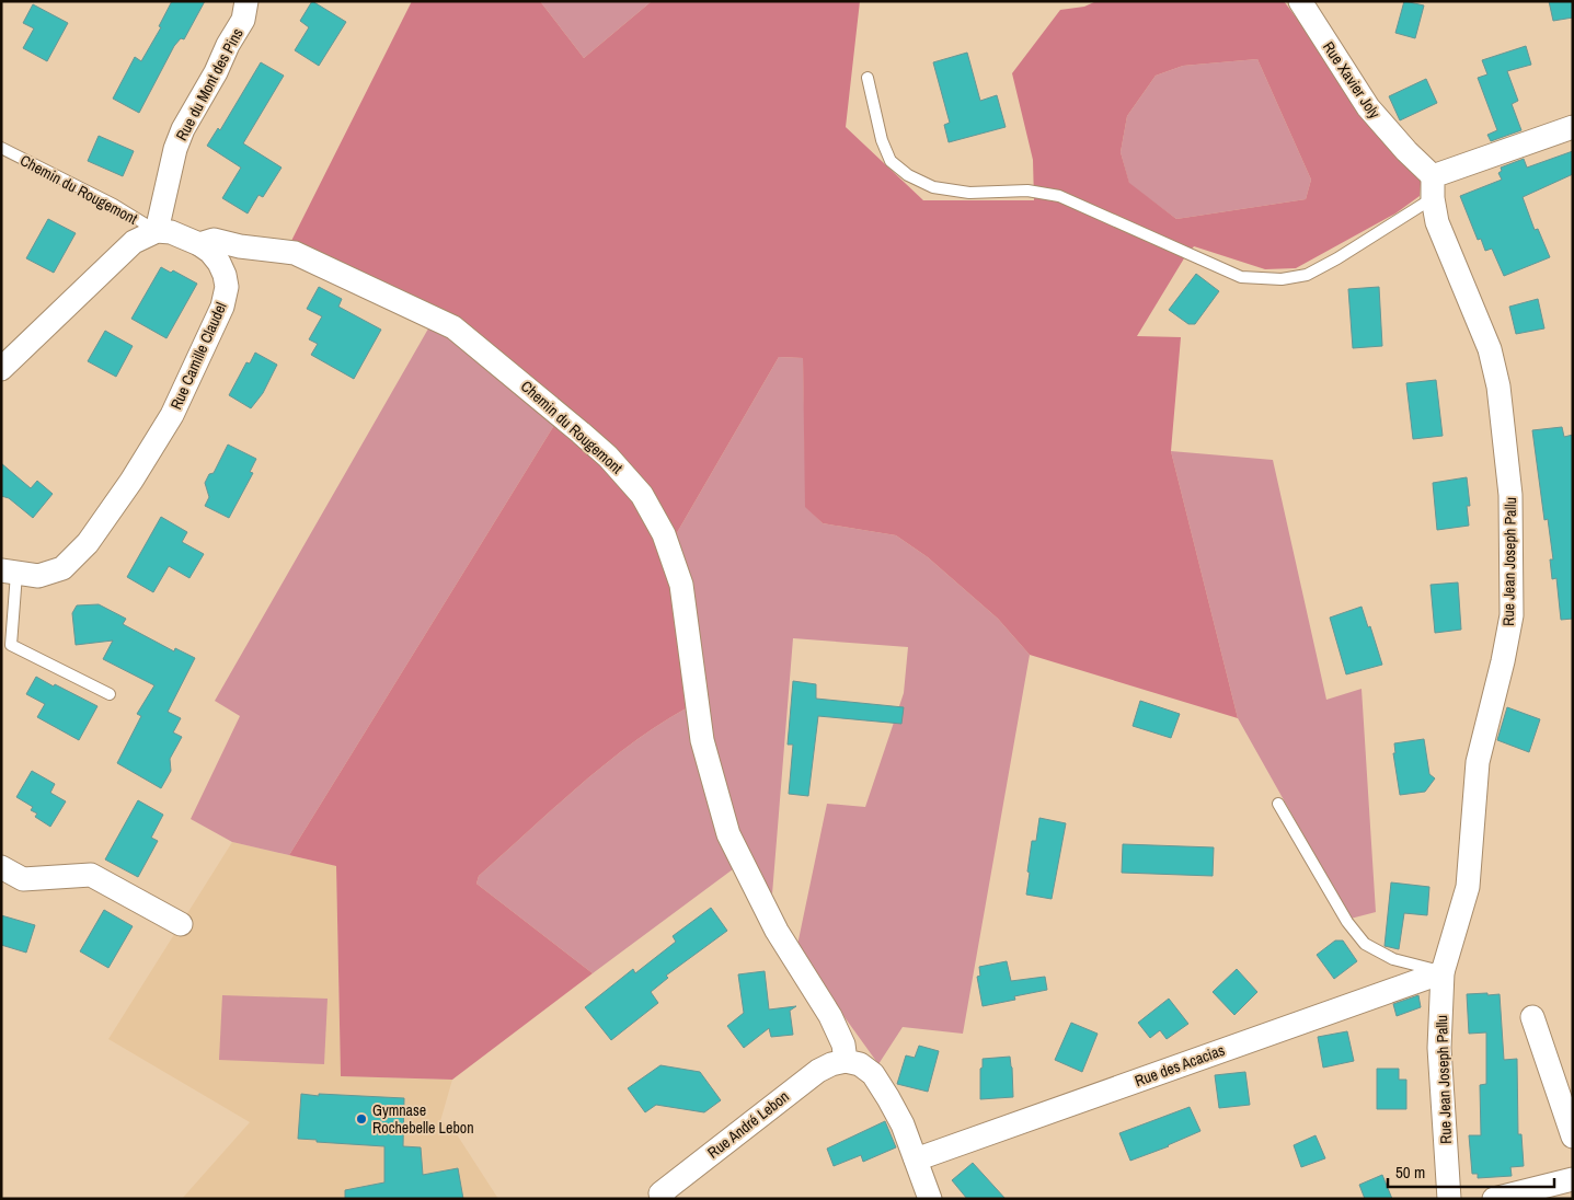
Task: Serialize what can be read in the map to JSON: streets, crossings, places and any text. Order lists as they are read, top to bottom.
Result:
{
  "streets": {
    "street": [
      "Rue Xavier Joly",
      "Rue du Mont des Pins",
      "Chemin du Rougemont",
      "Rue Camille Claudel",
      "Rue Jean Joseph Pallu",
      "Rue des Acacias",
      "Rue André Lebon"
    ]
  },
  "crossings": [
    ["Rue Xavier Joly", "Rue Jean Joseph Pallu"],
    ["Rue du Mont des Pins", "Chemin du Rougemont"],
    ["Rue du Mont des Pins", "Rue Camille Claudel"],
    ["Chemin du Rougemont", "Rue Camille Claudel"],
    ["Chemin du Rougemont", "Rue André Lebon"],
    ["Rue Jean Joseph Pallu", "Rue des Acacias"]
  ],
  "places": ["Gymnase Rochebelle Lebon"],
  "scale_bar": "50 m"
}
